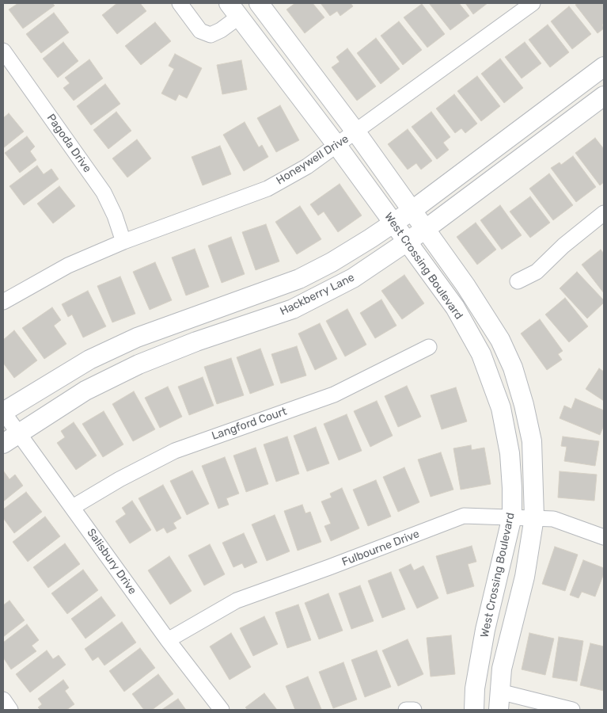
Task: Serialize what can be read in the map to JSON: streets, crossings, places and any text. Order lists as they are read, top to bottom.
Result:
{
  "streets": {
    "street": [
      "Pagoda Drive",
      "Honeywell Drive",
      "West Crossing Boulevard",
      "Hackberry Lane",
      "Langford Court",
      "Fulbourne Drive",
      "Salisbury Drive"
    ]
  },
  "crossings": [
    ["Pagoda Drive", "Honeywell Drive"],
    ["Honeywell Drive", "West Crossing Boulevard"],
    ["West Crossing Boulevard", "Hackberry Lane"],
    ["West Crossing Boulevard", "Fulbourne Drive"],
    ["Hackberry Lane", "Salisbury Drive"],
    ["Langford Court", "Salisbury Drive"],
    ["Fulbourne Drive", "Salisbury Drive"]
  ]
}
